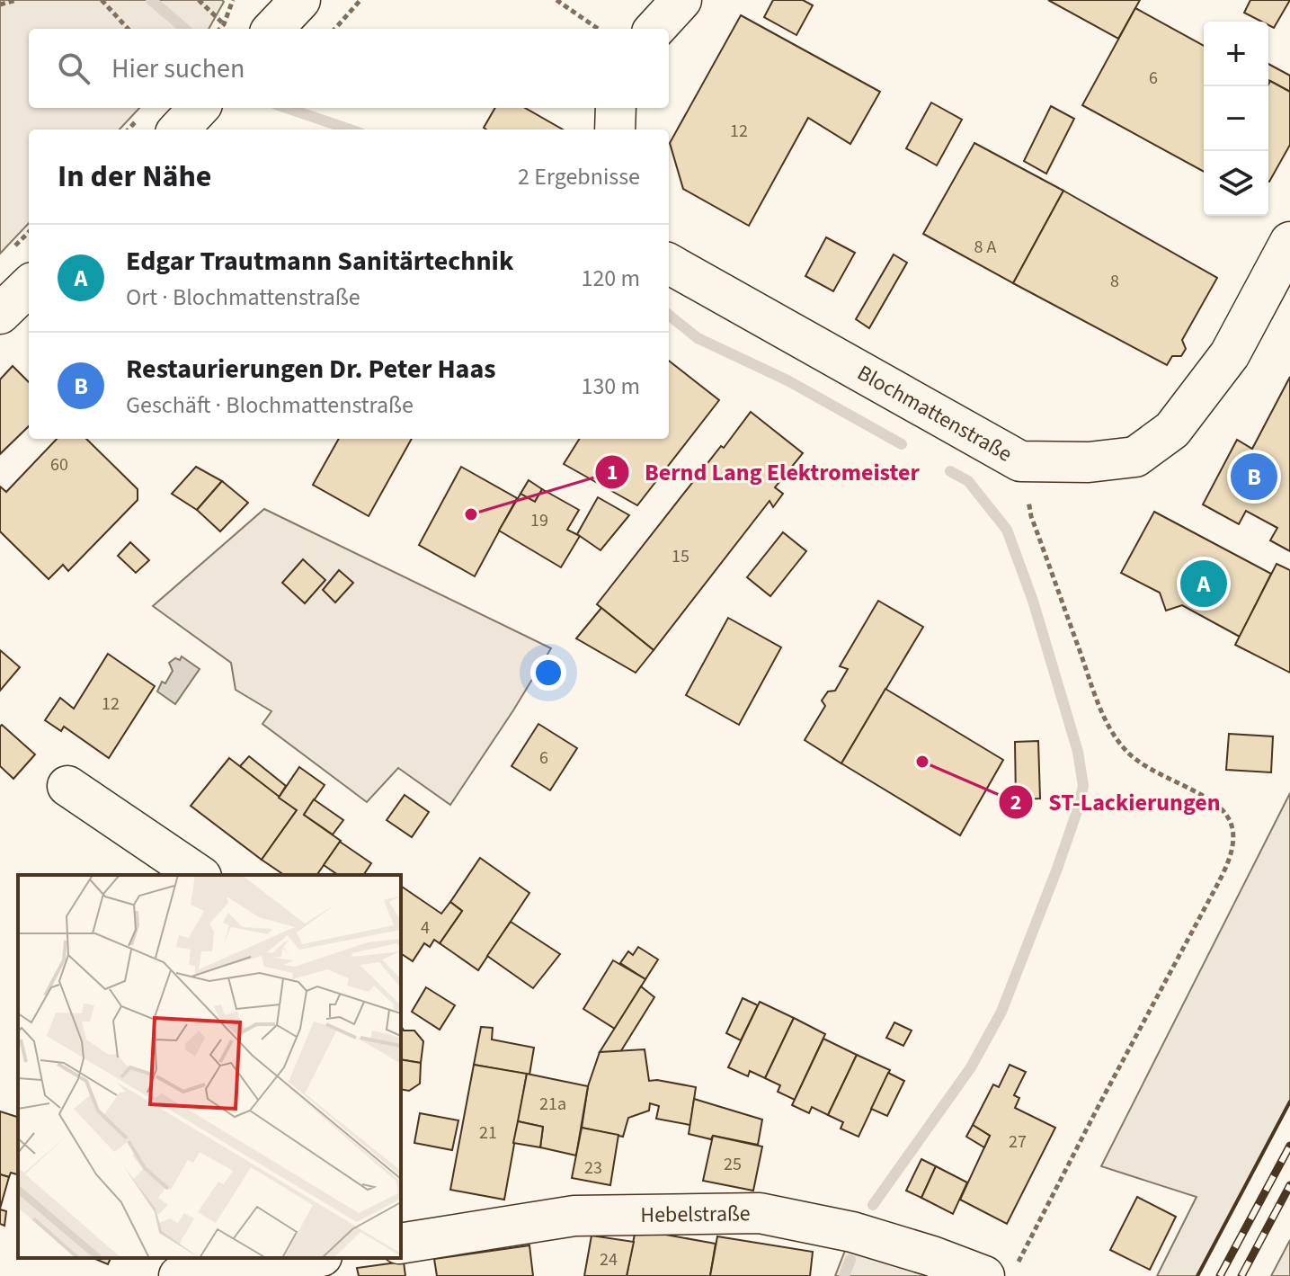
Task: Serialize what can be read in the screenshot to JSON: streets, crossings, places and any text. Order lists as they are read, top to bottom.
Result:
{
  "streets": {
    "street": ["Blochmattenstraße", "Hebelstraße"]
  },
  "places": ["Bernd Lang Elektromeister", "ST-Lackierungen"],
  "house_numbers": [
    "6",
    "12",
    "8 A",
    "8",
    "60",
    "19",
    "15",
    "12",
    "6",
    "4",
    "21a",
    "21",
    "27",
    "25",
    "23",
    "24"
  ],
  "page": {
    "map_buttons": ["+", "−"],
    "search": "Hier suchen",
    "heading": ["In der Nähe", "2 Ergebnisse"],
    "list": [
      {
        "mark": "A",
        "name": "Edgar Trautmann Sanitärtechnik",
        "note": "Ort · Blochmattenstraße",
        "value": "120 m"
      },
      {
        "mark": "B",
        "name": "Restaurierungen Dr. Peter Haas",
        "note": "Geschäft · Blochmattenstraße",
        "value": "130 m"
      }
    ],
    "pins": ["B", "A"]
  }
}
